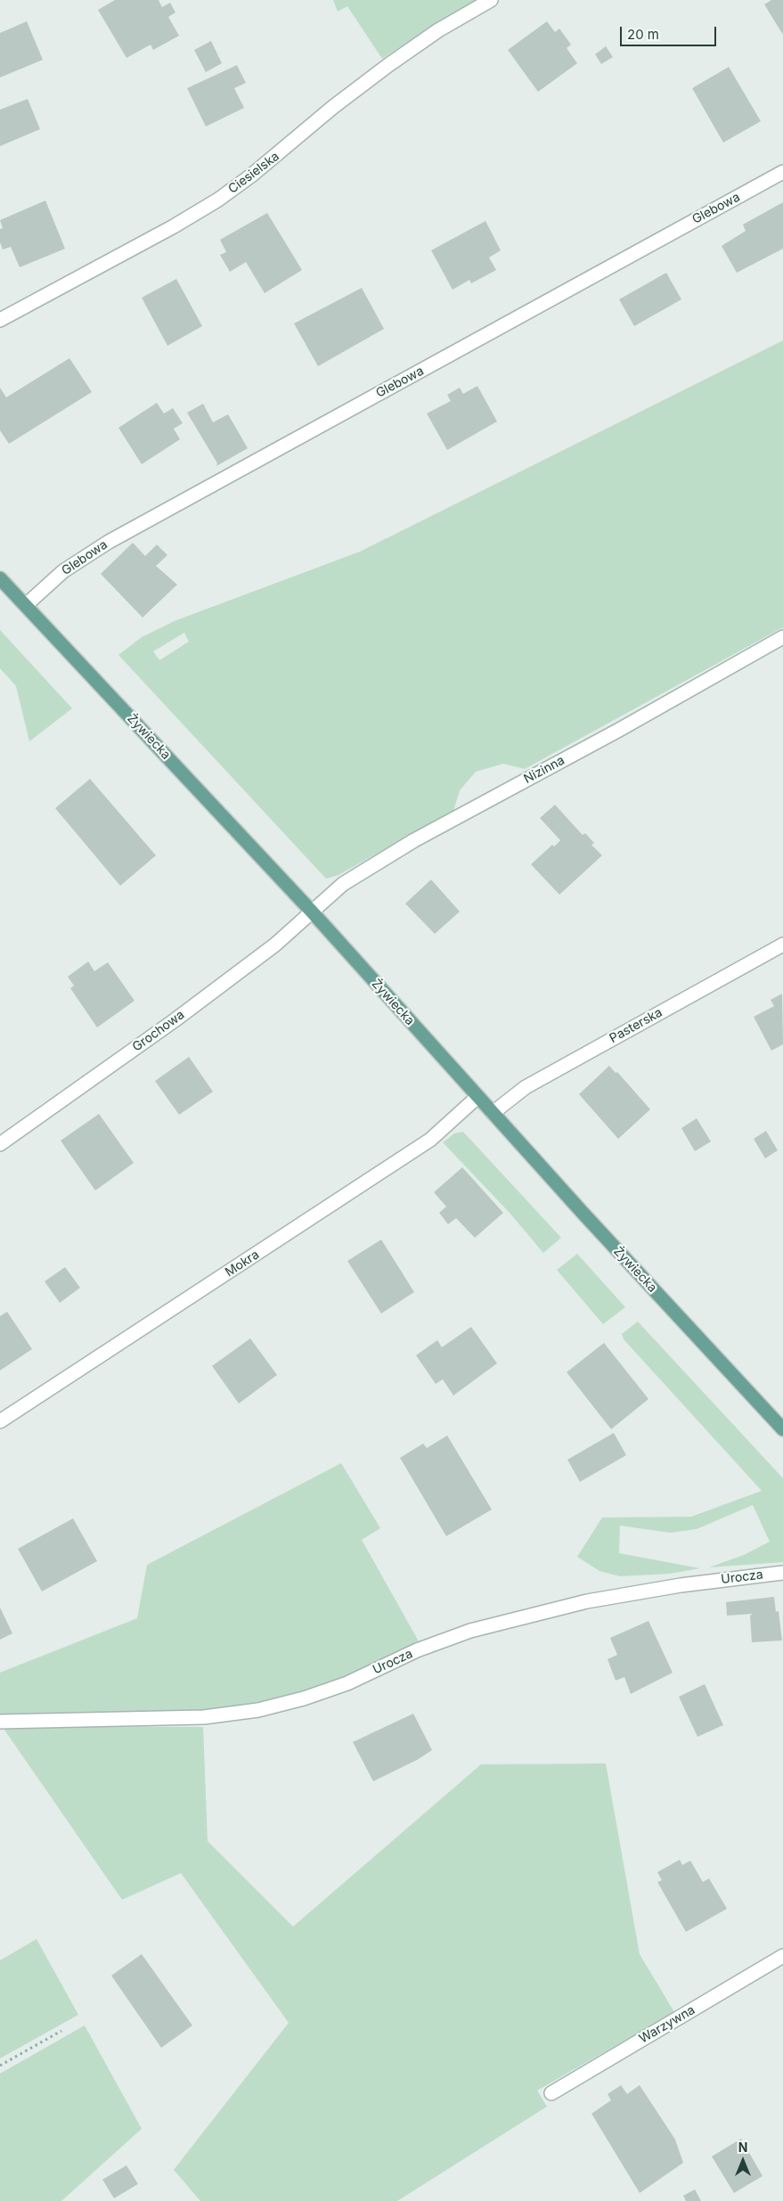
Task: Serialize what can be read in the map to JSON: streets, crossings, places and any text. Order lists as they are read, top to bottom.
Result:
{
  "streets": {
    "main road": ["Żywiecka"],
    "street": [
      "Ciesielska",
      "Glebowa",
      "Nizinna",
      "Pasterska",
      "Grochowa",
      "Mokra",
      "Urocza",
      "Warzywna"
    ]
  },
  "crossings": [
    ["Glebowa", "Żywiecka"],
    ["Żywiecka", "Nizinna"],
    ["Żywiecka", "Pasterska"],
    ["Żywiecka", "Grochowa"],
    ["Żywiecka", "Mokra"],
    ["Nizinna", "Grochowa"]
  ],
  "scale_bar": "20 m",
  "north": "top"
}
